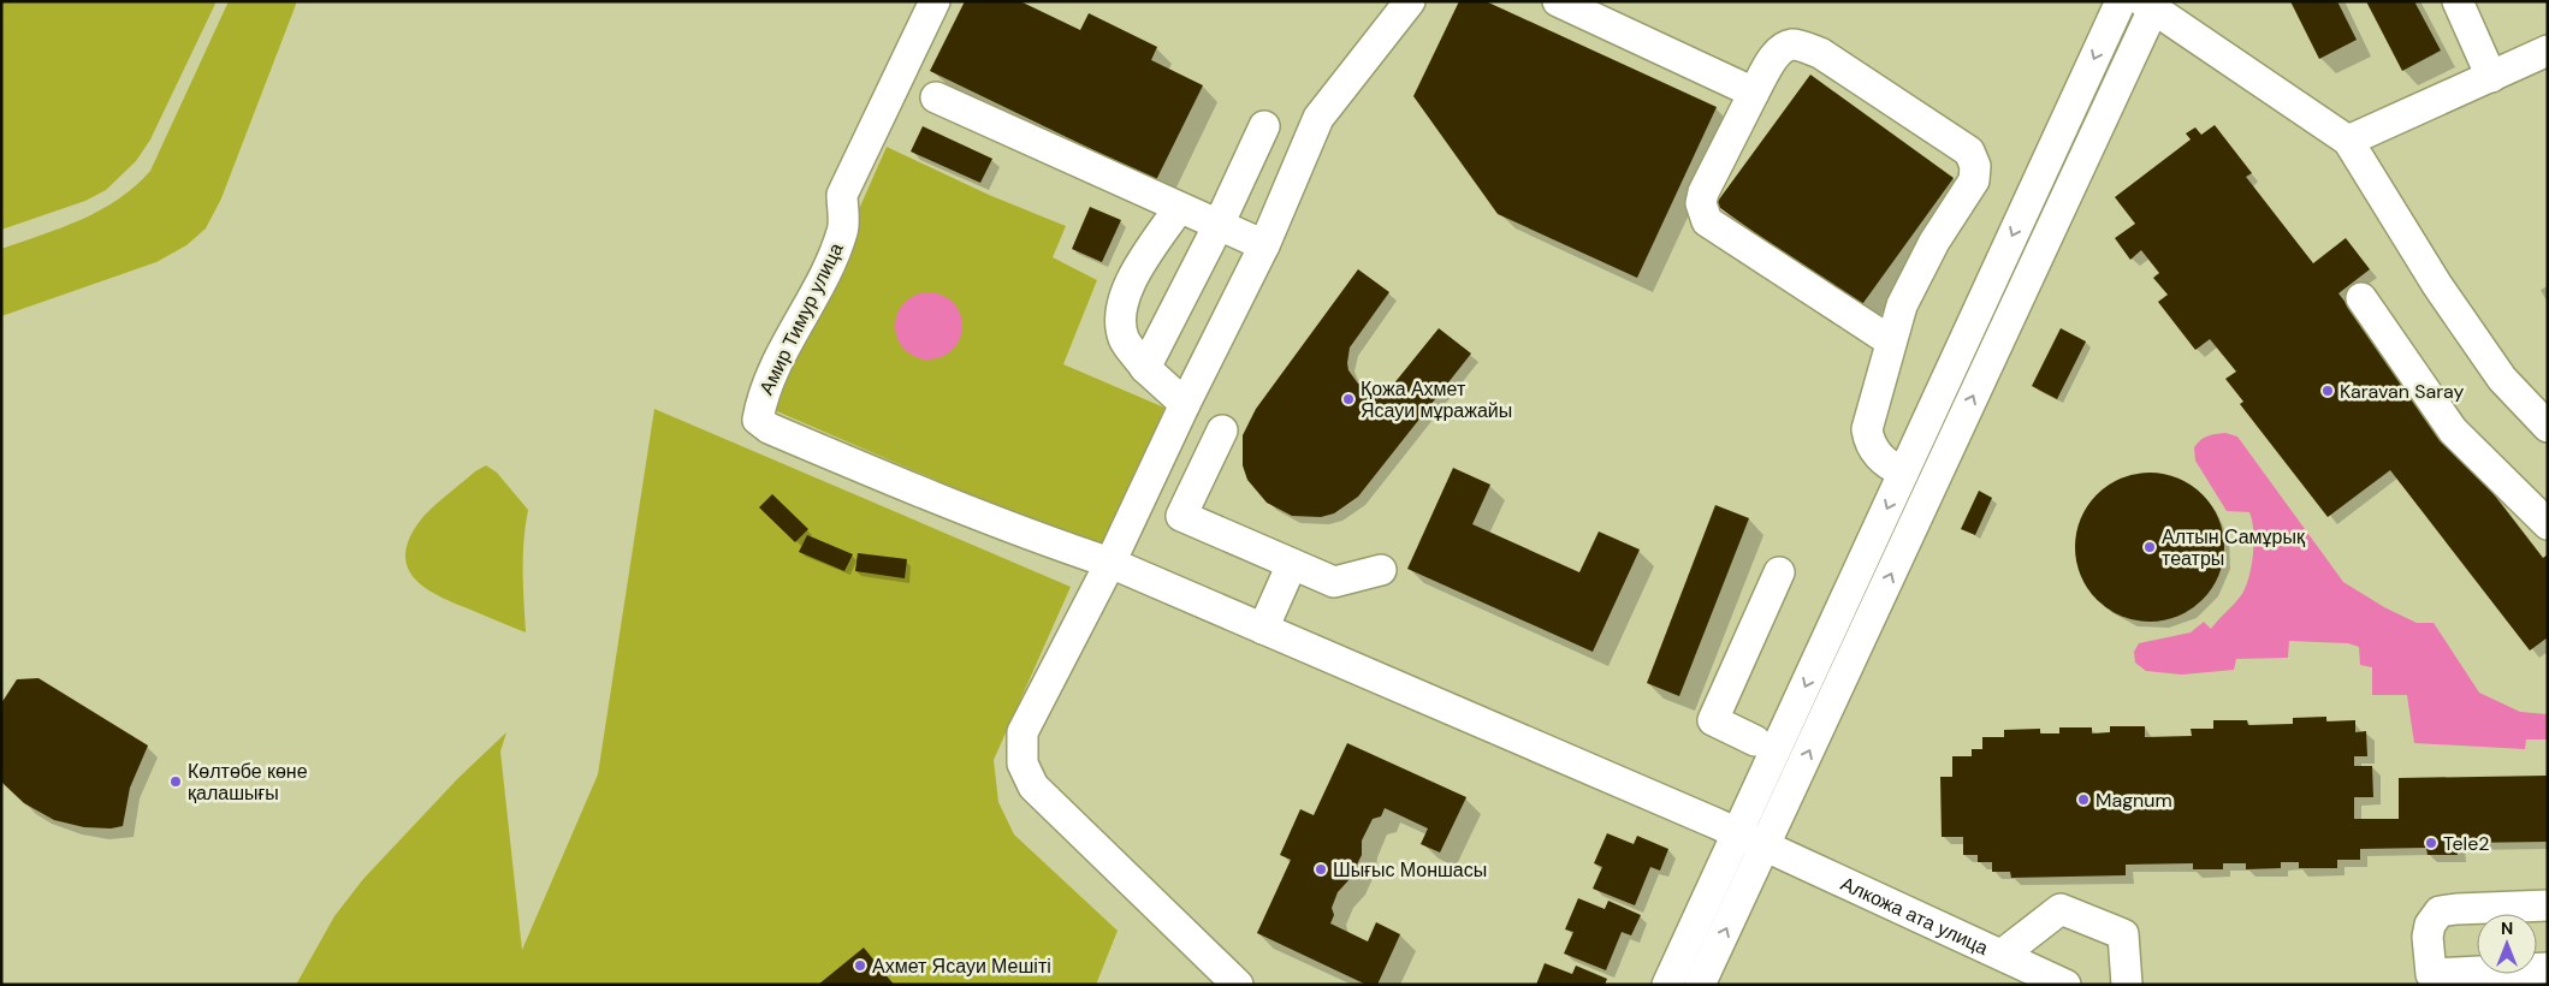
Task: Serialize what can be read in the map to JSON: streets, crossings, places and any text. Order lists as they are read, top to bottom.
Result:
{
  "streets": {
    "street": ["Амир Тимур улица", "Алкожа ата улица"]
  },
  "crossings": [
    ["Амир Тимур улица", "Алкожа ата улица"]
  ],
  "places": [
    "Karavan Saray",
    "Қожа Ахмет Ясауи мұражайы",
    "Алтын Самұрық театры",
    "Көлтөбе көне қалашығы",
    "Magnum",
    "Tele2",
    "Шығыс Моншасы",
    "Ахмет Ясауи Мешіті"
  ],
  "north": "top"
}
